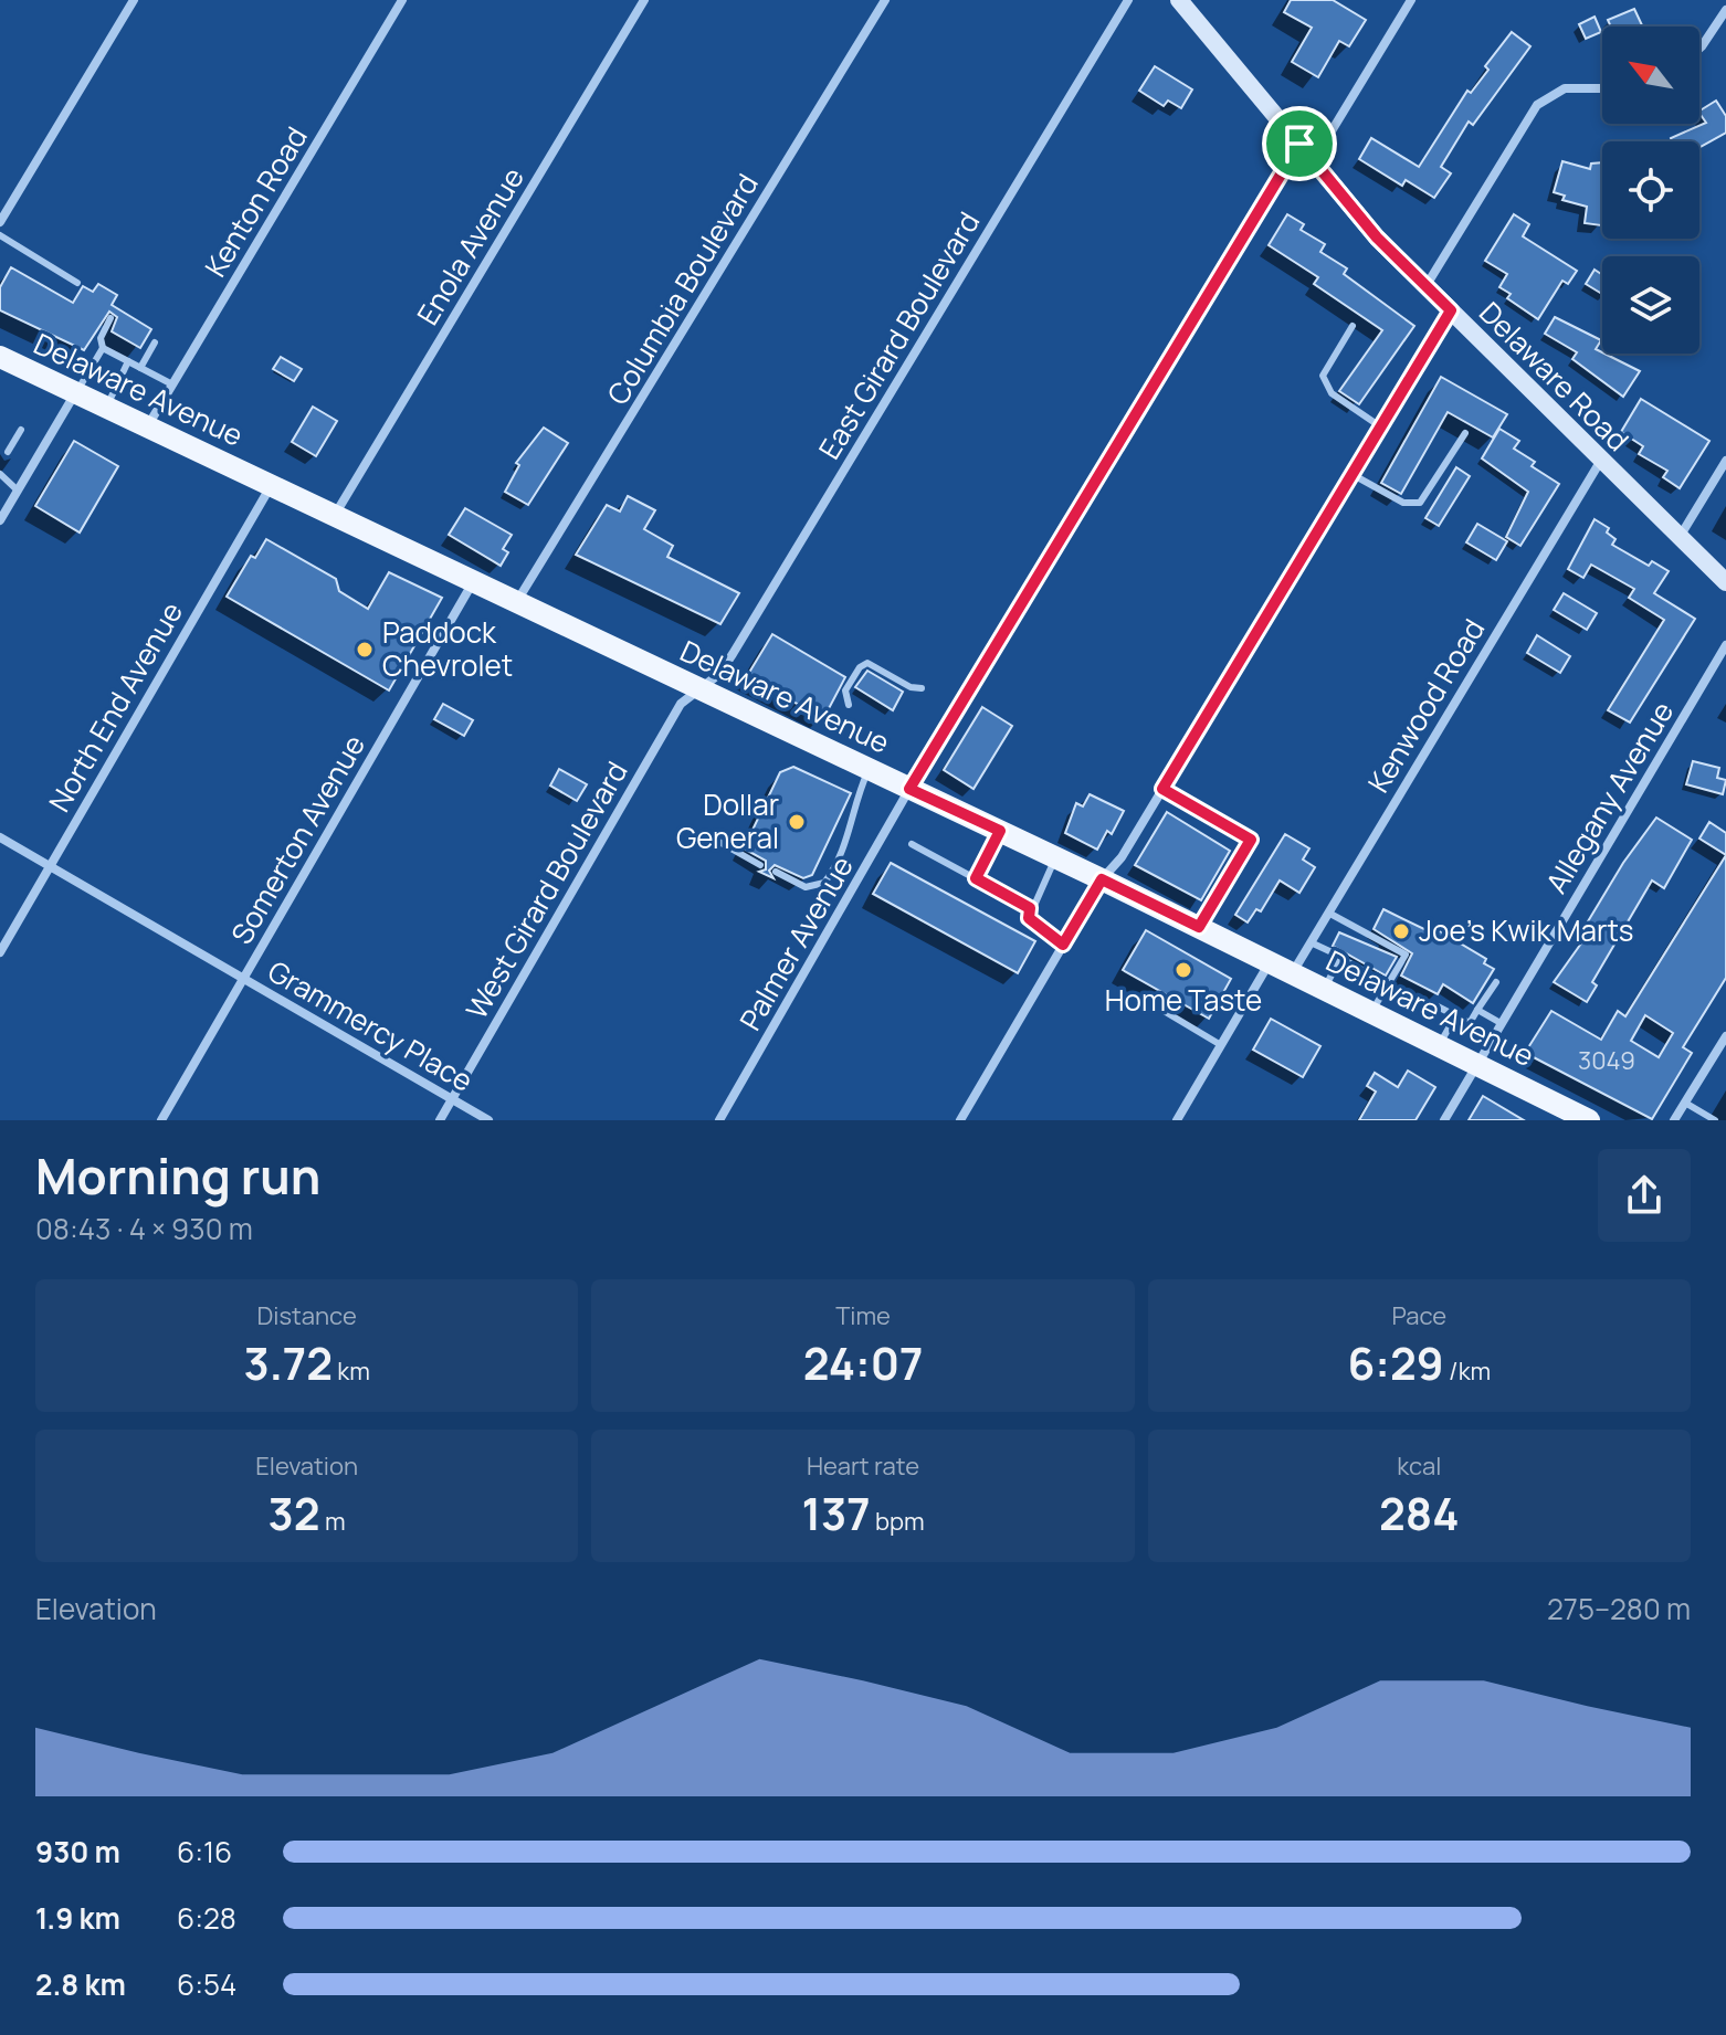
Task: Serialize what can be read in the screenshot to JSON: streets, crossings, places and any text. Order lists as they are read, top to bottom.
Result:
{
  "streets": {
    "main road": ["Delaware Avenue"],
    "street": [
      "Kenton Road",
      "Enola Avenue",
      "Columbia Boulevard",
      "East Girard Boulevard",
      "Delaware Road",
      "Kenwood Road",
      "North End Avenue",
      "Allegany Avenue",
      "Somerton Avenue",
      "West Girard Boulevard",
      "Palmer Avenue",
      "Grammercy Place"
    ]
  },
  "crossings": [
    ["Kenton Road", "Delaware Avenue"],
    ["Enola Avenue", "Delaware Avenue"],
    ["Columbia Boulevard", "Delaware Avenue"],
    ["East Girard Boulevard", "Delaware Avenue"],
    ["East Girard Boulevard", "West Girard Boulevard"],
    ["Delaware Road", "Kenwood Road"],
    ["Delaware Road", "Palmer Avenue"],
    ["Delaware Avenue", "Kenwood Road"],
    ["Delaware Avenue", "North End Avenue"],
    ["Delaware Avenue", "Allegany Avenue"],
    ["Delaware Avenue", "Somerton Avenue"],
    ["Delaware Avenue", "West Girard Boulevard"],
    ["Delaware Avenue", "Palmer Avenue"],
    ["North End Avenue", "Grammercy Place"],
    ["Somerton Avenue", "Grammercy Place"],
    ["West Girard Boulevard", "Grammercy Place"]
  ],
  "places": [
    "Paddock Chevrolet",
    "Dollar General",
    "Joe's Kwik Marts",
    "Home Taste"
  ],
  "house_numbers": ["3049"],
  "north": "top left",
  "page": {
    "heading": ["Morning run", "08:43 · 4 × 930 m"],
    "stats": [
      ["Distance", "3.72 km"],
      ["Time", "24:07"],
      ["Pace", "6:29 /km"],
      ["Elevation", "32 m"],
      ["Heart rate", "137 bpm"],
      ["kcal", "284"]
    ],
    "chart": ["Elevation", "275–280 m"],
    "list": [
      {
        "name": "930 m",
        "note": "6:16"
      },
      {
        "name": "1.9 km",
        "note": "6:28"
      },
      {
        "name": "2.8 km",
        "note": "6:54"
      }
    ]
  }
}
